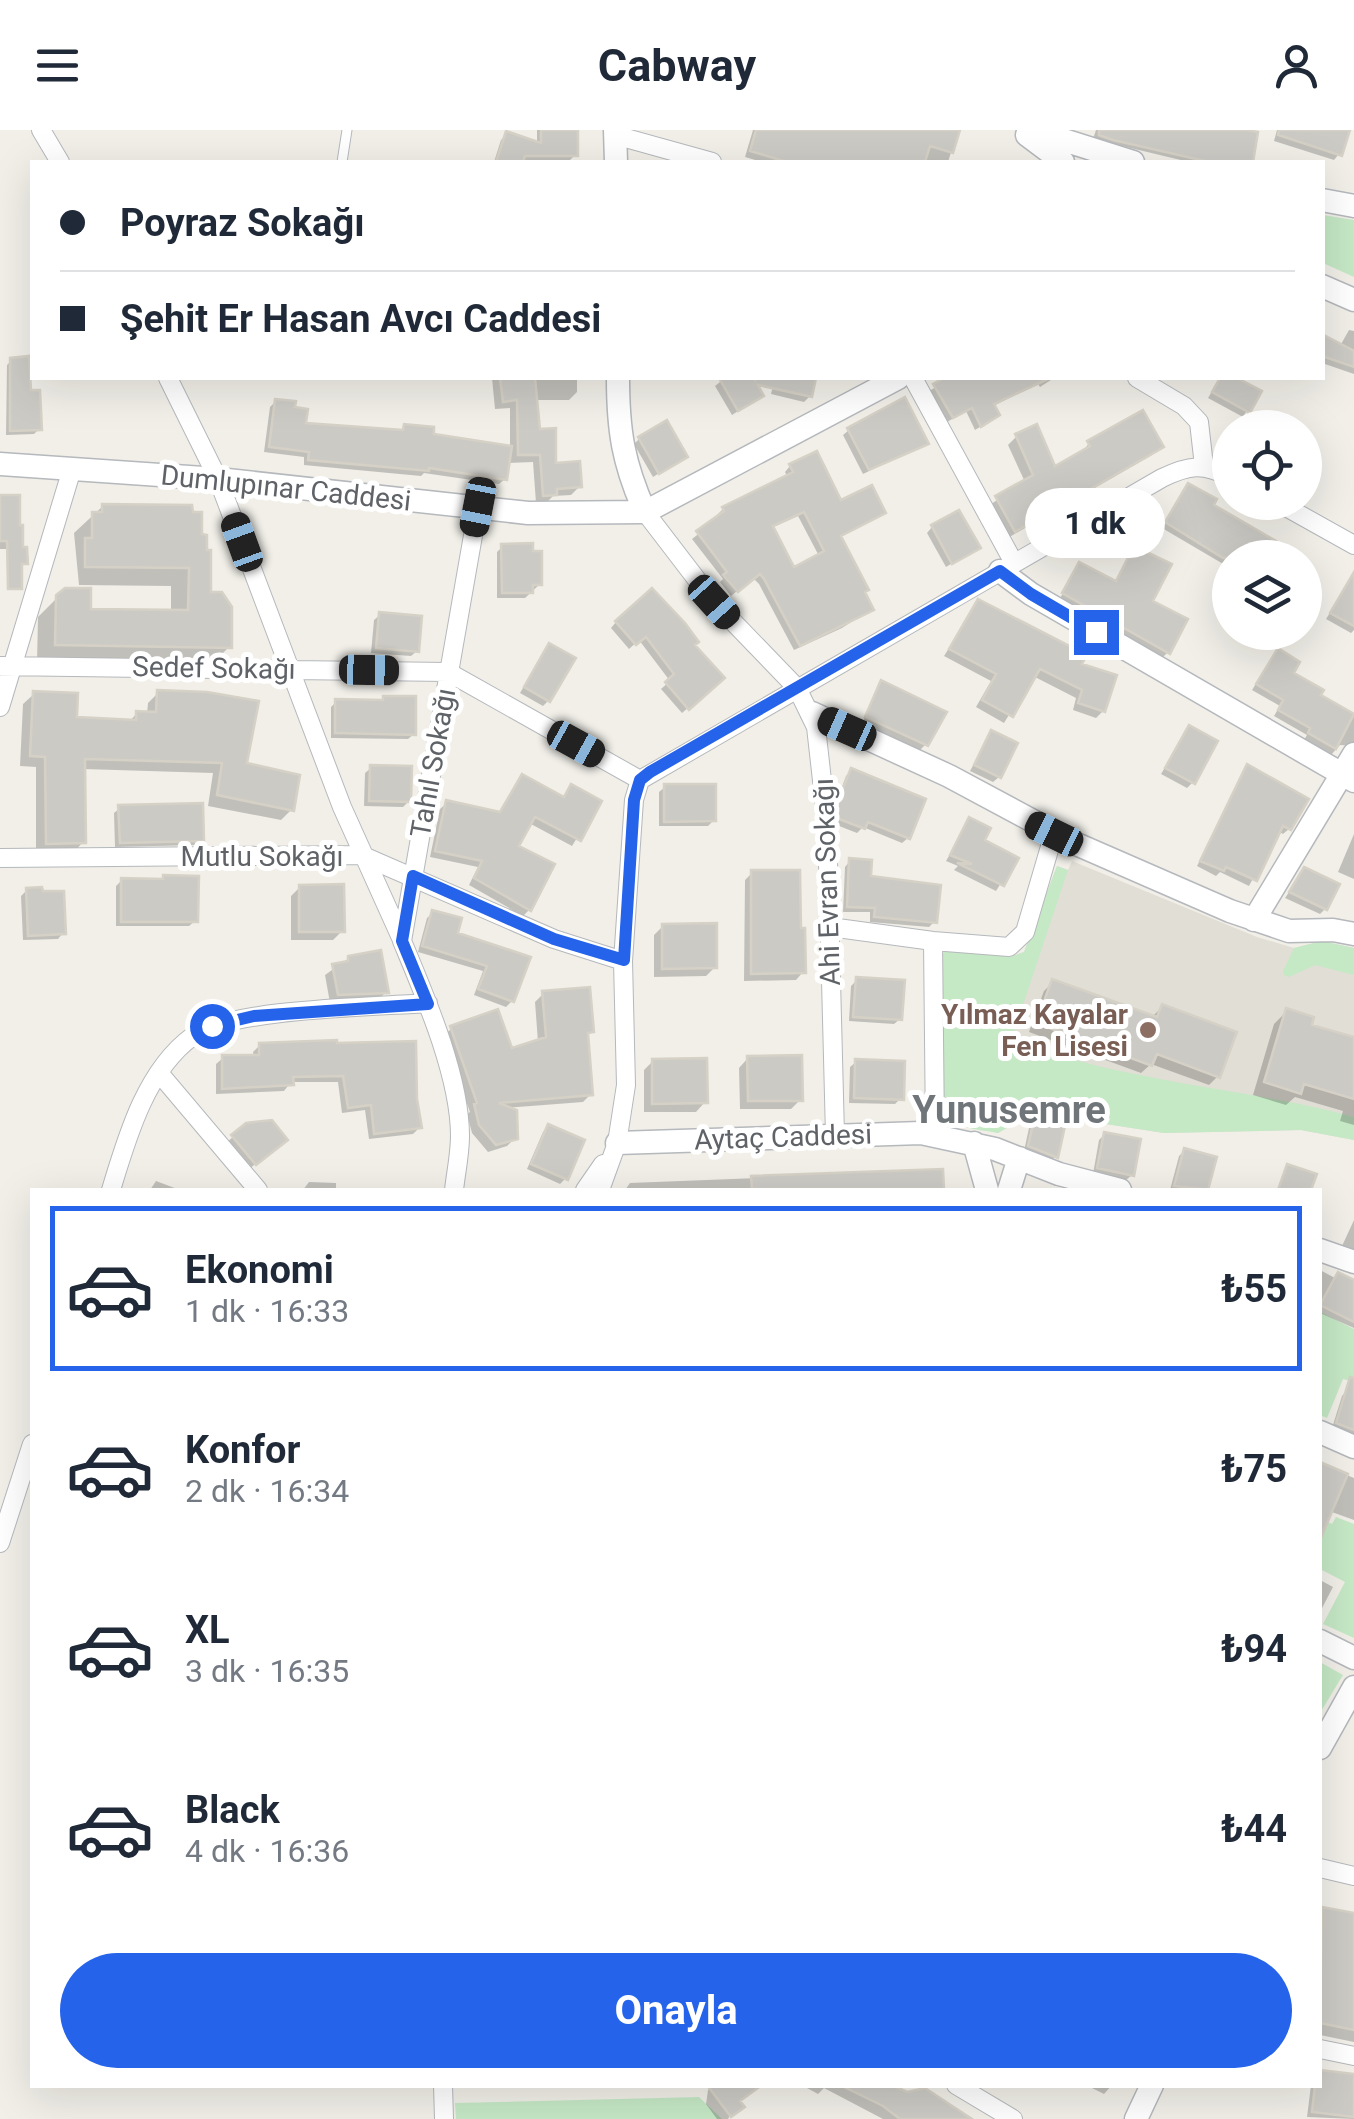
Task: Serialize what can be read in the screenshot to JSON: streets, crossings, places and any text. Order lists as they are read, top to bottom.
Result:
{
  "streets": {
    "street": [
      "Dumlupınar Caddesi",
      "Sedef Sokağı",
      "Tahıl Sokağı",
      "Mutlu Sokağı",
      "Ahi Evran Sokağı",
      "Aytaç Caddesi"
    ]
  },
  "crossings": [
    ["Dumlupınar Caddesi", "Tahıl Sokağı"],
    ["Dumlupınar Caddesi", "Ahi Evran Sokağı"],
    ["Sedef Sokağı", "Tahıl Sokağı"],
    ["Tahıl Sokağı", "Mutlu Sokağı"],
    ["Ahi Evran Sokağı", "Aytaç Caddesi"]
  ],
  "districts": ["Yunusemre"],
  "places": ["Yılmaz Kayalar Fen Lisesi"],
  "page": {
    "header": "Cabway",
    "banner": ["Poyraz Sokağı", "Şehit Er Hasan Avcı Caddesi"],
    "bubble": "1 dk",
    "list": [
      {
        "name": "Ekonomi",
        "note": "1 dk · 16:33",
        "value": "₺55"
      },
      {
        "name": "Konfor",
        "note": "2 dk · 16:34",
        "value": "₺75"
      },
      {
        "name": "XL",
        "note": "3 dk · 16:35",
        "value": "₺94"
      },
      {
        "name": "Black",
        "note": "4 dk · 16:36",
        "value": "₺44"
      }
    ],
    "buttons": "Onayla"
  }
}
